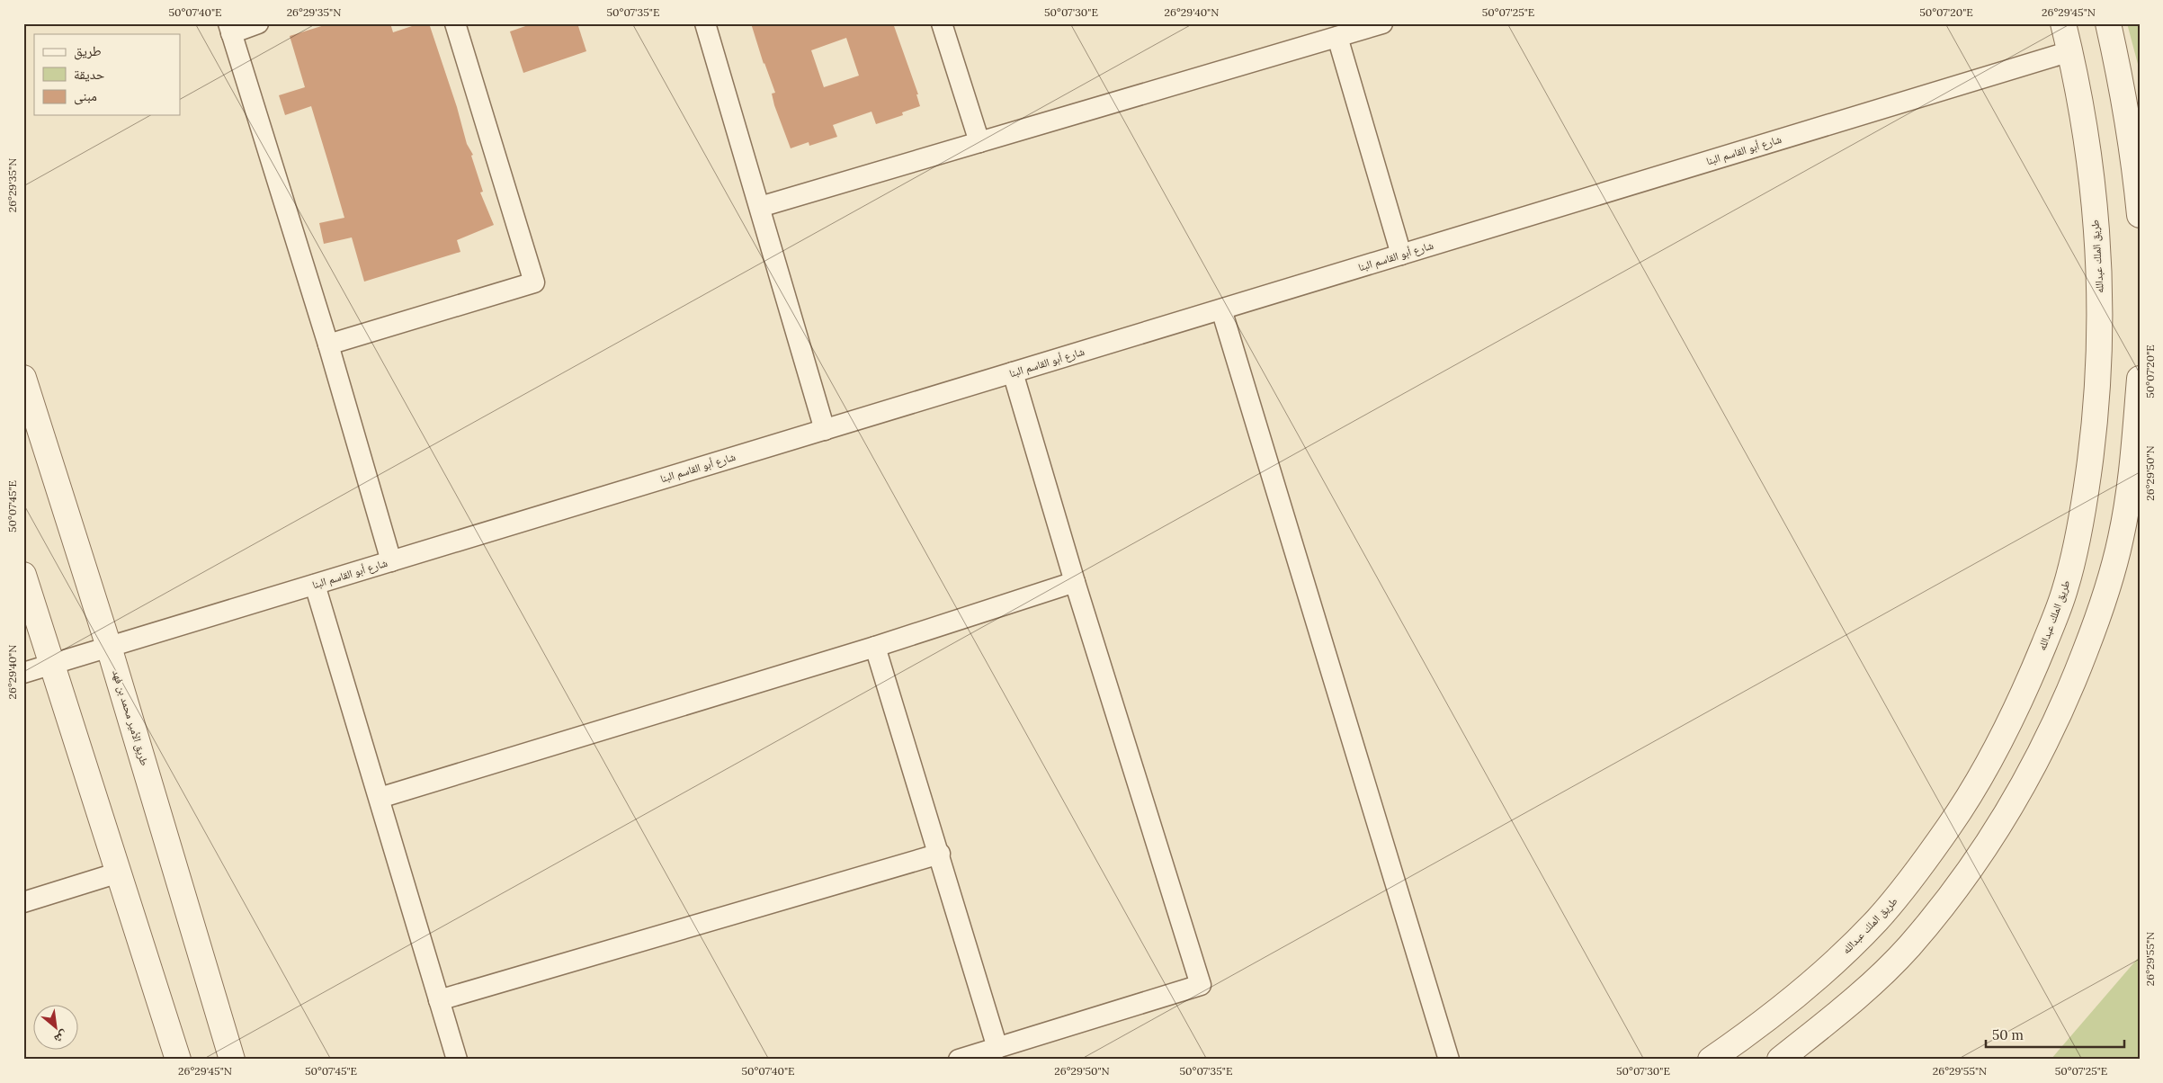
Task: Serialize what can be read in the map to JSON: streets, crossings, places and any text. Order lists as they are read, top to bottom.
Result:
{
  "streets": {
    "street": ["شارع أبو القاسم البنا", "طريق الملك عبدالله", "طريق الأمير محمد بن فهد"]
  },
  "crossings": [
    ["شارع أبو القاسم البنا", "طريق الملك عبدالله"],
    ["شارع أبو القاسم البنا", "طريق الأمير محمد بن فهد"]
  ],
  "legend": ["طريق", "حديقة", "مبنى"],
  "scale_bar": "50 m",
  "north": "bottom right",
  "coordinates": [
    "50°07'40\"E",
    "26°29'35\"N",
    "50°07'35\"E",
    "50°07'30\"E",
    "26°29'40\"N",
    "50°07'25\"E",
    "50°07'20\"E",
    "26°29'45\"N",
    "26°29'50\"N",
    "50°07'45\"E",
    "26°29'55\"N"
  ]
}
